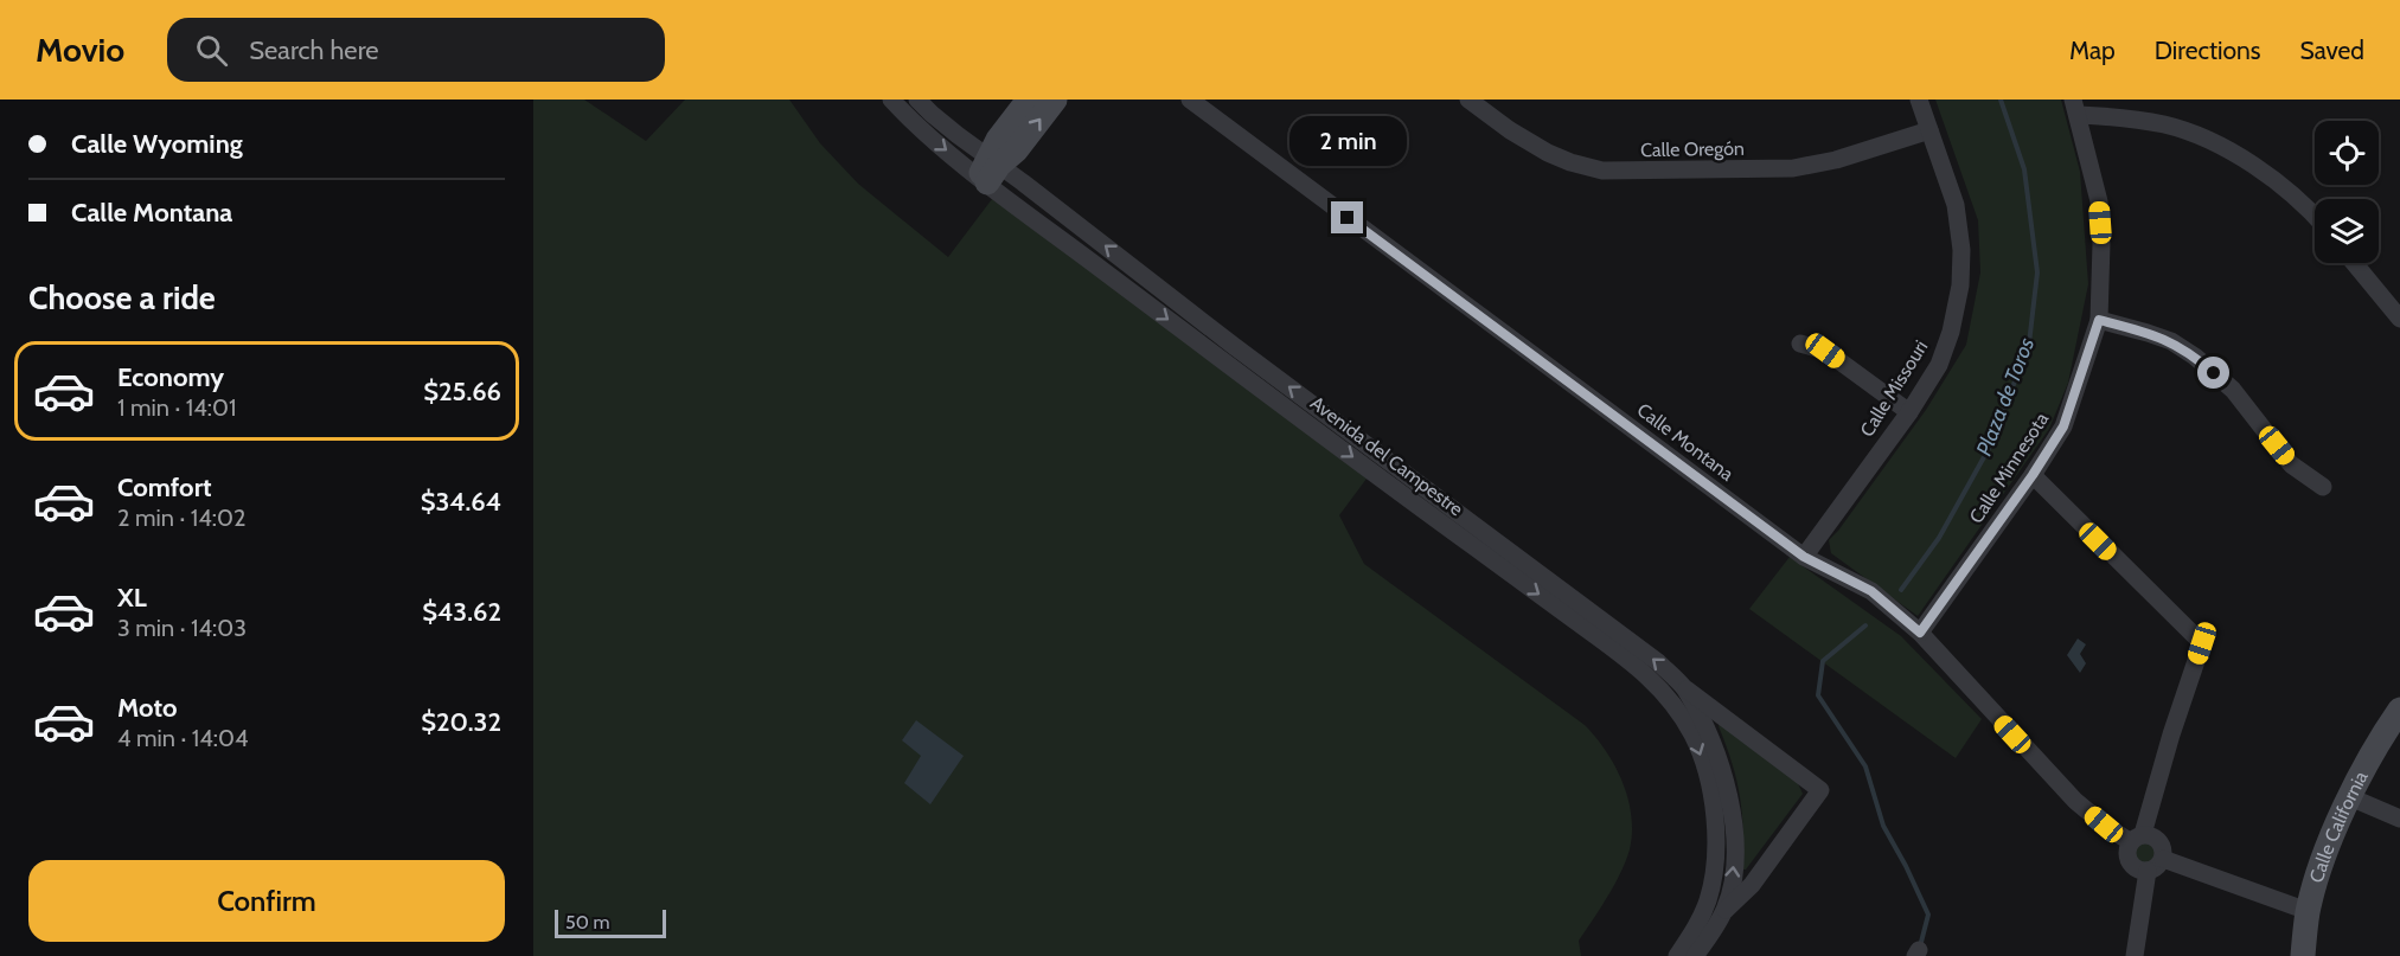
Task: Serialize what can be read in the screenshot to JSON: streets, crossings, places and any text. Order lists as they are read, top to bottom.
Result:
{
  "streets": {
    "main road": ["Calle California"],
    "street": [
      "Calle Oregón",
      "Calle Missouri",
      "Calle Montana",
      "Avenida del Campestre",
      "Calle Minnesota"
    ]
  },
  "crossings": [
    ["Calle Oregón", "Calle Missouri"],
    ["Calle Missouri", "Calle Montana"],
    ["Calle Montana", "Calle Minnesota"]
  ],
  "water": ["Plaza de Toros"],
  "scale_bar": "50 m",
  "page": {
    "header": "Movio",
    "search": "Search here",
    "nav": ["Map", "Directions", "Saved"],
    "banner": ["Calle Wyoming", "Calle Montana"],
    "bubble": "2 min",
    "heading": "Choose a ride",
    "list": [
      {
        "name": "Economy",
        "note": "1 min · 14:01",
        "value": "$25.66"
      },
      {
        "name": "Comfort",
        "note": "2 min · 14:02",
        "value": "$34.64"
      },
      {
        "name": "XL",
        "note": "3 min · 14:03",
        "value": "$43.62"
      },
      {
        "name": "Moto",
        "note": "4 min · 14:04",
        "value": "$20.32"
      }
    ],
    "buttons": "Confirm",
    "scale": "50 m"
  }
}
